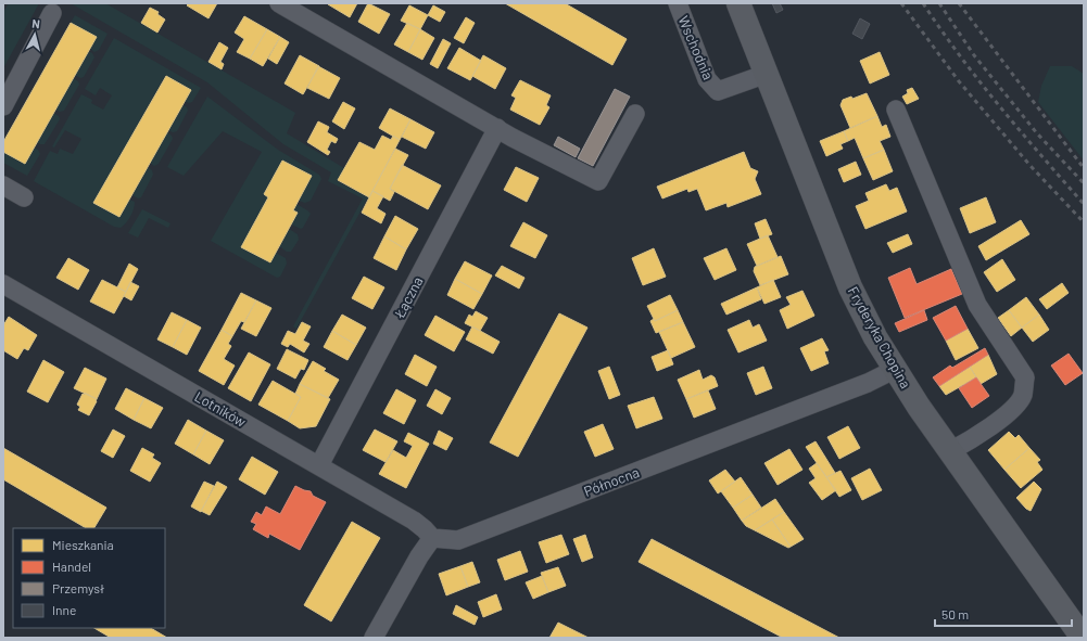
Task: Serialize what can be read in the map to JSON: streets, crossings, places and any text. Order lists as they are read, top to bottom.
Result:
{
  "streets": {
    "street": [
      "Wschodnia",
      "Łączna",
      "Fryderyka Chopina",
      "Lotników",
      "Północna"
    ]
  },
  "crossings": [
    ["Wschodnia", "Fryderyka Chopina"],
    ["Łączna", "Lotników"],
    ["Fryderyka Chopina", "Północna"],
    ["Lotników", "Północna"]
  ],
  "legend": [
    "Mieszkania",
    "Handel",
    "Przemysł",
    "Inne"
  ],
  "scale_bar": "50 m",
  "north": "top"
}
